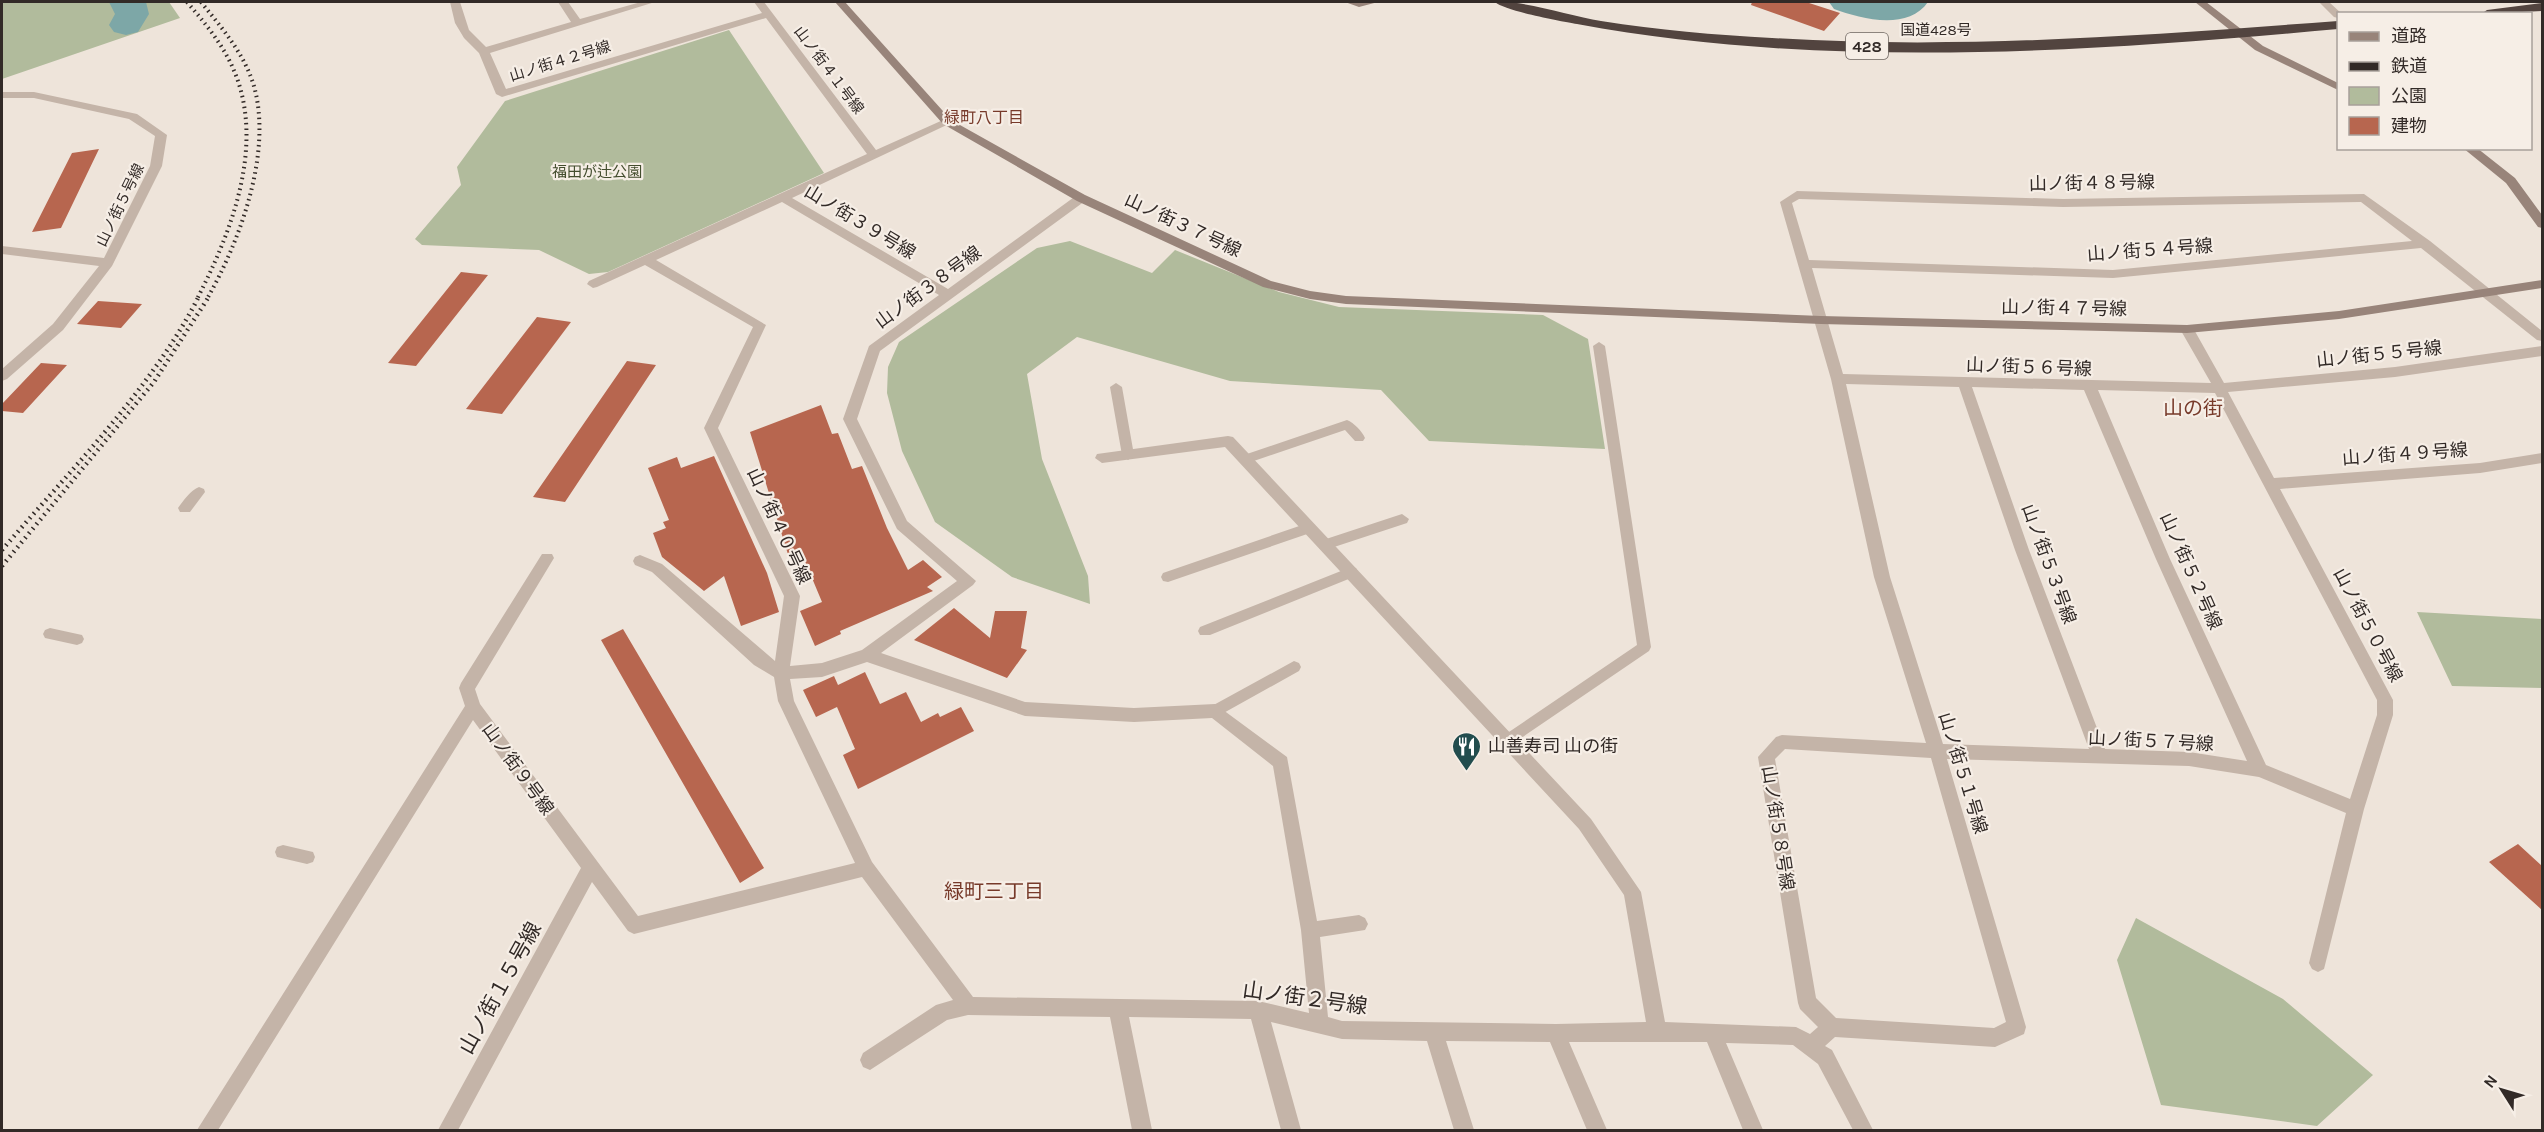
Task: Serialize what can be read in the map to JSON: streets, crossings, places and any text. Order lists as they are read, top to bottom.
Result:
{
  "streets": {
    "highway": ["国道428号", "428"],
    "street": [
      "山ノ街４２号線",
      "山ノ街４１号線",
      "山ノ街４８号線",
      "山ノ街５号線",
      "山ノ街３９号線",
      "山ノ街３７号線",
      "山ノ街５４号線",
      "山ノ街３８号線",
      "山ノ街４７号線",
      "山ノ街５５号線",
      "山ノ街５６号線",
      "山ノ街４９号線",
      "山ノ街４０号線",
      "山ノ街５３号線",
      "山ノ街５２号線",
      "山ノ街５０号線",
      "山ノ街５７号線",
      "山ノ街９号線",
      "山ノ街５１号線",
      "山ノ街５８号線",
      "山ノ街１５号線",
      "山ノ街２号線"
    ]
  },
  "crossings": [
    ["山ノ街４２号線", "山ノ街４１号線"],
    ["山ノ街４８号線", "山ノ街５４号線"],
    ["山ノ街４８号線", "山ノ街４７号線"],
    ["山ノ街４８号線", "山ノ街５１号線"],
    ["山ノ街３９号線", "山ノ街３８号線"],
    ["山ノ街３７号線", "山ノ街３８号線"],
    ["山ノ街３７号線", "山ノ街４７号線"],
    ["山ノ街３８号線", "山ノ街４０号線"],
    ["山ノ街４７号線", "山ノ街５０号線"],
    ["山ノ街４７号線", "山ノ街５１号線"],
    ["山ノ街５５号線", "山ノ街５６号線"],
    ["山ノ街５５号線", "山ノ街５０号線"],
    ["山ノ街５６号線", "山ノ街５３号線"],
    ["山ノ街５６号線", "山ノ街５２号線"],
    ["山ノ街５６号線", "山ノ街５０号線"],
    ["山ノ街５６号線", "山ノ街５１号線"],
    ["山ノ街４９号線", "山ノ街５０号線"],
    ["山ノ街４０号線", "山ノ街９号線"],
    ["山ノ街５３号線", "山ノ街５７号線"],
    ["山ノ街５２号線", "山ノ街５７号線"],
    ["山ノ街５０号線", "山ノ街５７号線"],
    ["山ノ街５７号線", "山ノ街５１号線"],
    ["山ノ街５７号線", "山ノ街５８号線"],
    ["山ノ街９号線", "山ノ街１５号線"],
    ["山ノ街５１号線", "山ノ街５８号線"]
  ],
  "districts": ["緑町八丁目", "山の街", "緑町三丁目"],
  "parks": ["福田が辻公園"],
  "places": {
    "restaurant": ["山善寿司 山の街"]
  },
  "legend": [
    "道路",
    "鉄道",
    "公園",
    "建物"
  ],
  "north": "top left"
}
